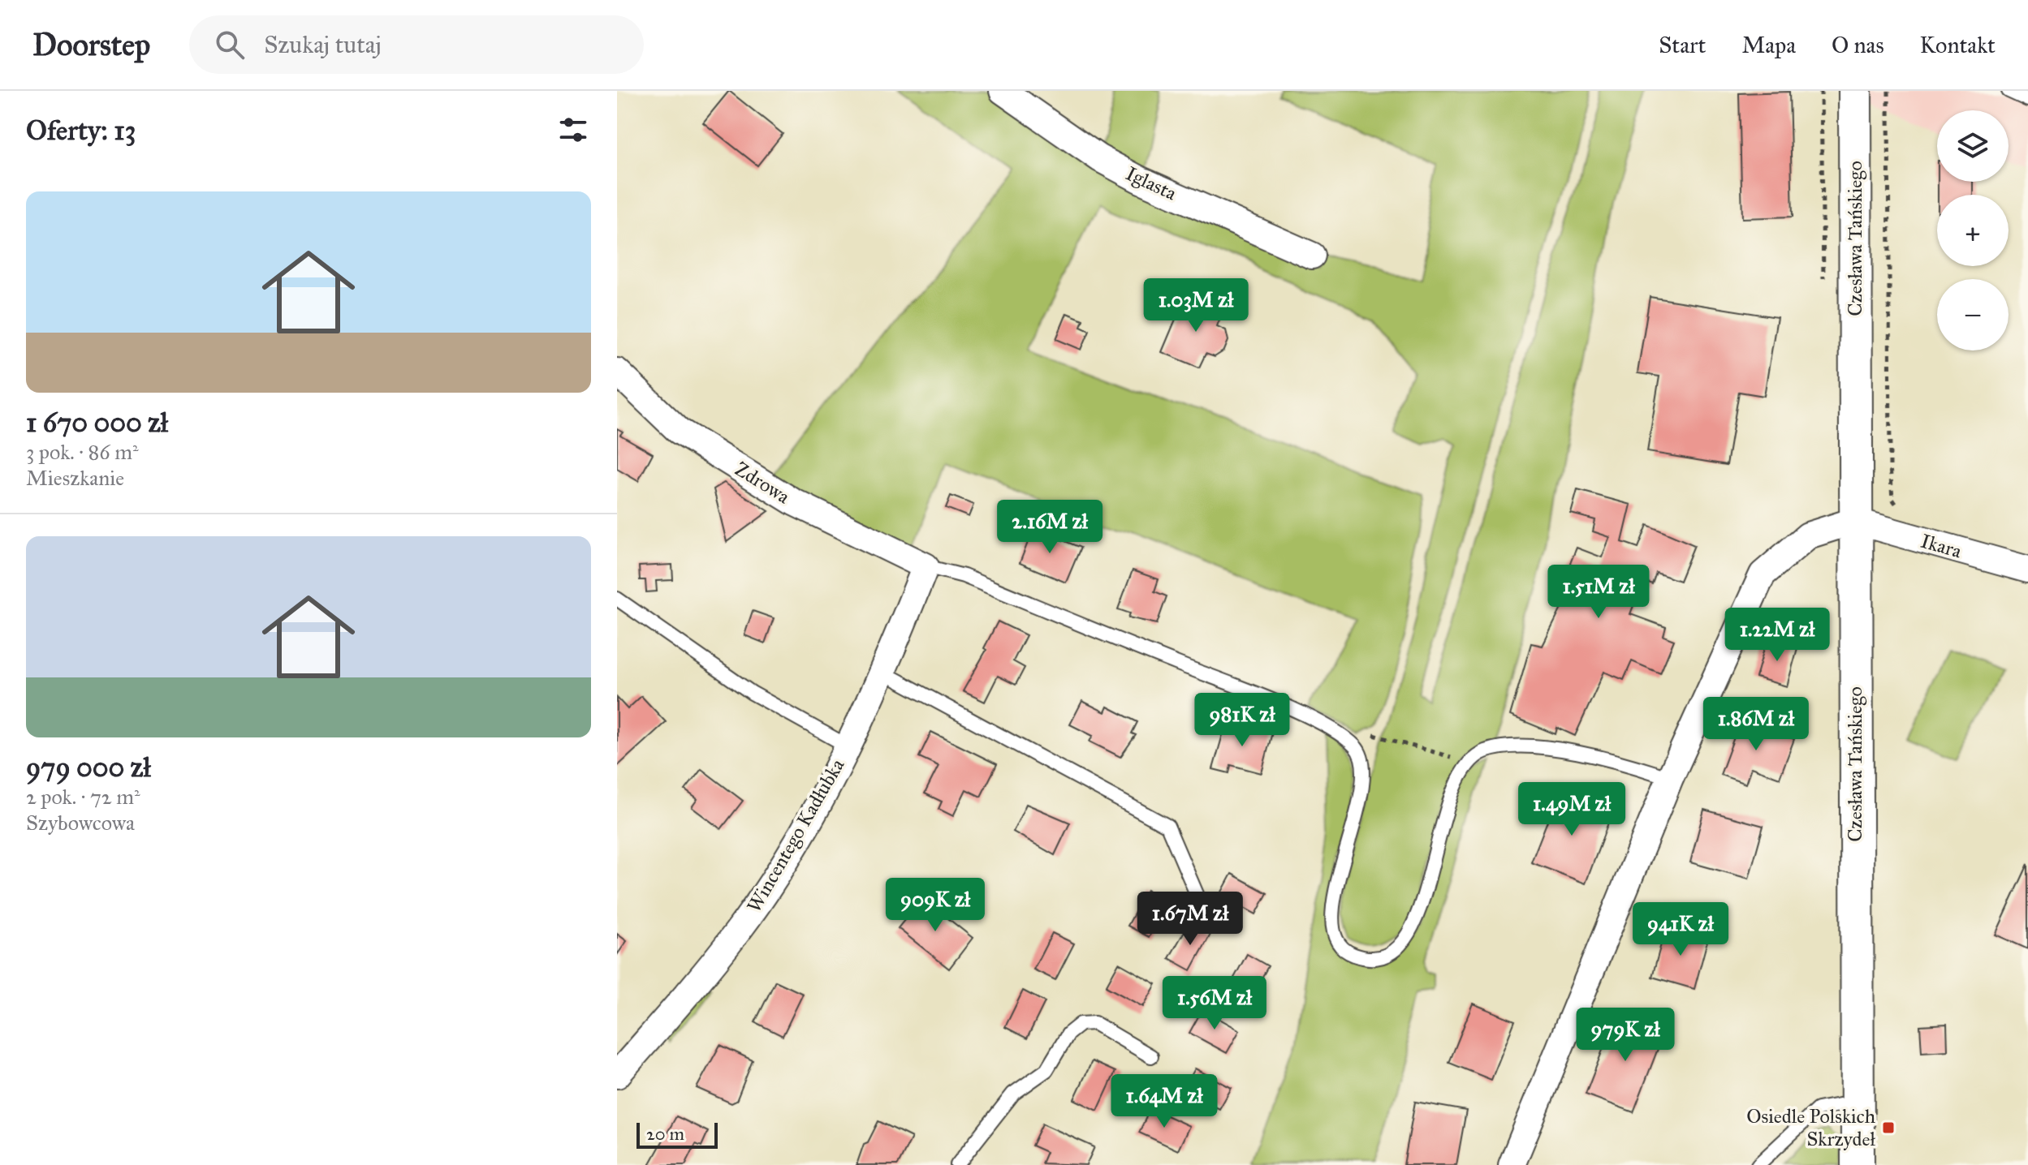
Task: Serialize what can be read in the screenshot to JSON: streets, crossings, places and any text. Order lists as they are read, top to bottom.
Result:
{
  "streets": {
    "street": [
      "Iglasta",
      "Czesława Tańskiego",
      "Zdrowa",
      "Ikara",
      "Wincentego Kadłubka"
    ]
  },
  "crossings": [
    ["Czesława Tańskiego", "Ikara"],
    ["Zdrowa", "Wincentego Kadłubka"]
  ],
  "places": {
    "transit": ["Osiedle Polskich Skrzydeł"]
  },
  "scale_bar": "20 m",
  "page": {
    "header": "Doorstep",
    "search": "Szukaj tutaj",
    "nav": [
      "Start",
      "Mapa",
      "O nas",
      "Kontakt"
    ],
    "heading": "Oferty: 13",
    "map_buttons": ["+", "−"],
    "list": [
      {
        "name": "1 670 000 zł",
        "note": "3 pok. · 86 m² · Mieszkanie"
      },
      {
        "name": "979 000 zł",
        "note": "2 pok. · 72 m² · Szybowcowa"
      }
    ],
    "price": [
      "1.03M zł",
      "2.16M zł",
      "1.51M zł",
      "1.22M zł",
      "981K zł",
      "1.86M zł",
      "1.49M zł",
      "909K zł",
      "1.67M zł",
      "941K zł",
      "1.56M zł",
      "979K zł",
      "1.64M zł"
    ],
    "scale": "20 m"
  }
}
